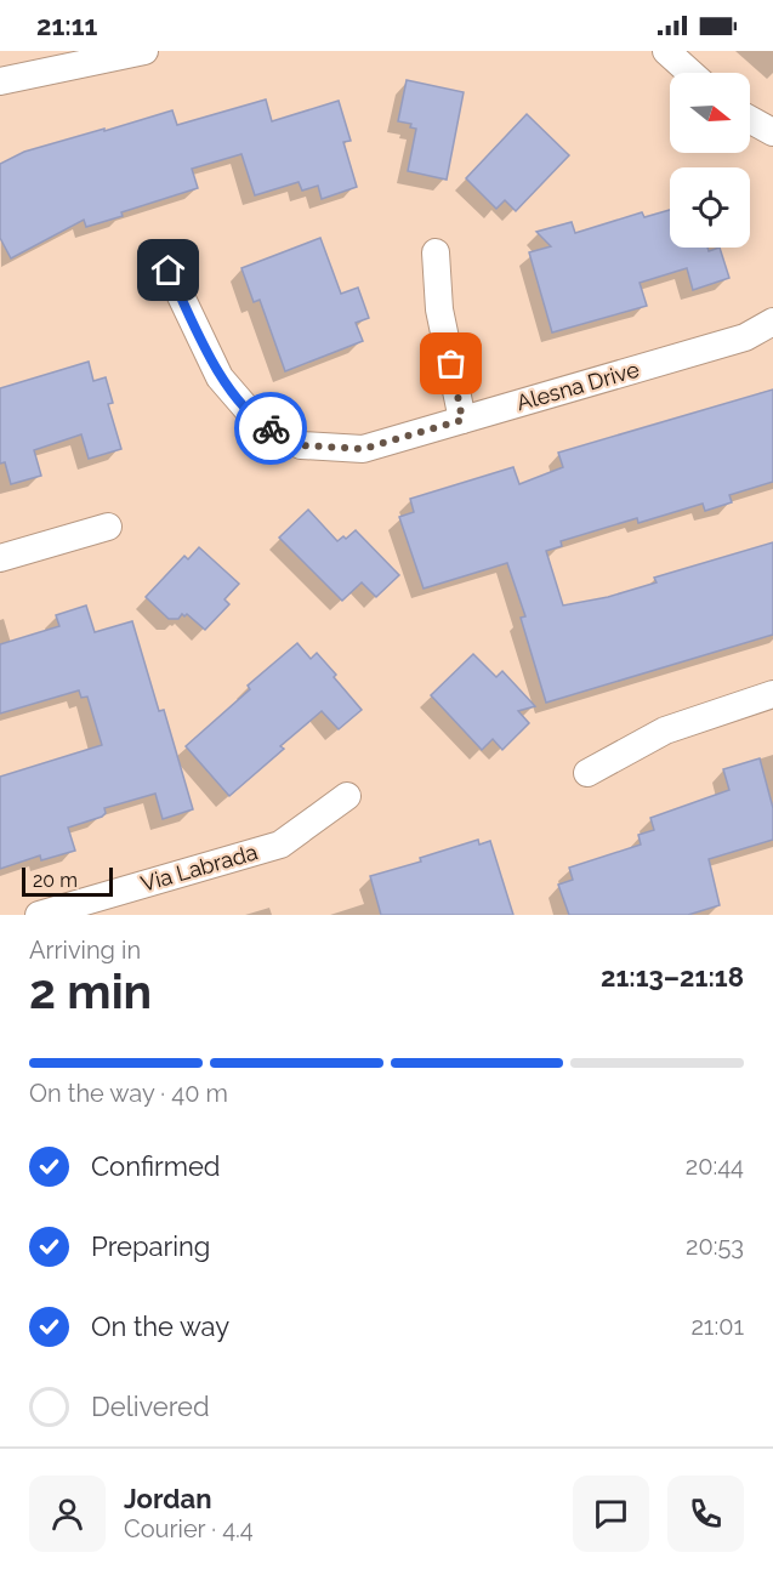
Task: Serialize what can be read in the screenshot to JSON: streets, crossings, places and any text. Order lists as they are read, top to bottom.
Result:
{
  "streets": {
    "street": ["Alesna Drive", "Via Labrada"]
  },
  "scale_bar": "20 m",
  "north": "right",
  "page": {
    "status": "21:11",
    "scale": "20 m",
    "heading": ["2 min", "Arriving in", "21:13–21:18"],
    "panel": ["Jordan", "Courier · 4.4"],
    "bar": "On the way · 40 m",
    "list": [
      ["Confirmed", "20:44"],
      ["Preparing", "20:53"],
      ["On the way", "21:01"],
      "Delivered"
    ]
  }
}
